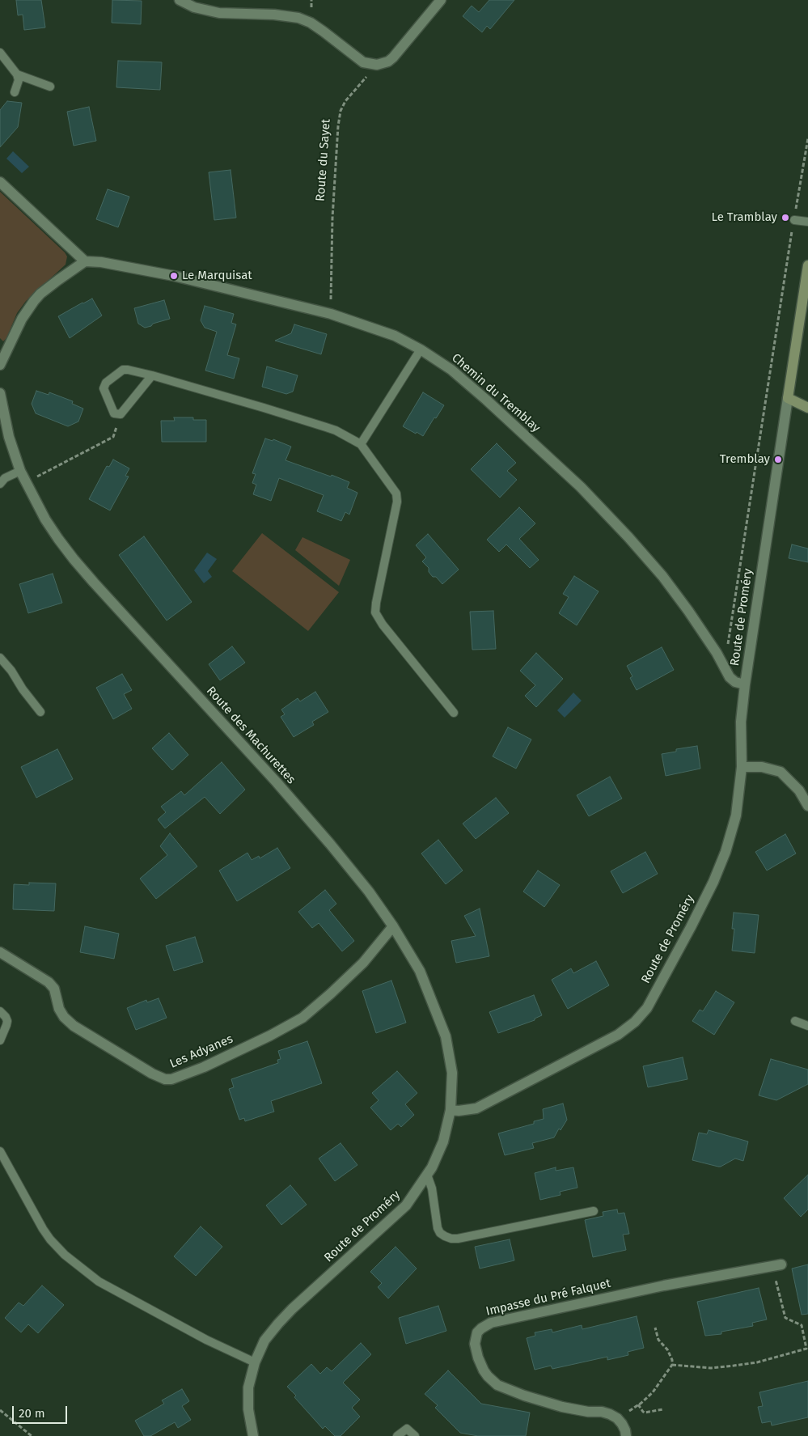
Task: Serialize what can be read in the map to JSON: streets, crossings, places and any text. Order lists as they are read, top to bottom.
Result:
{
  "streets": {
    "street": [
      "Chemin du Tremblay",
      "Route de Proméry",
      "Route des Machurettes",
      "Les Adyanes",
      "Impasse du Pré Falquet"
    ],
    "path": ["Route du Sayet"]
  },
  "crossings": [
    ["Route du Sayet", "Chemin du Tremblay"],
    ["Chemin du Tremblay", "Route de Proméry"],
    ["Route de Proméry", "Route des Machurettes"],
    ["Route des Machurettes", "Les Adyanes"]
  ],
  "places": ["Le Tramblay", "Le Marquisat", "Tremblay"],
  "scale_bar": "20 m"
}
